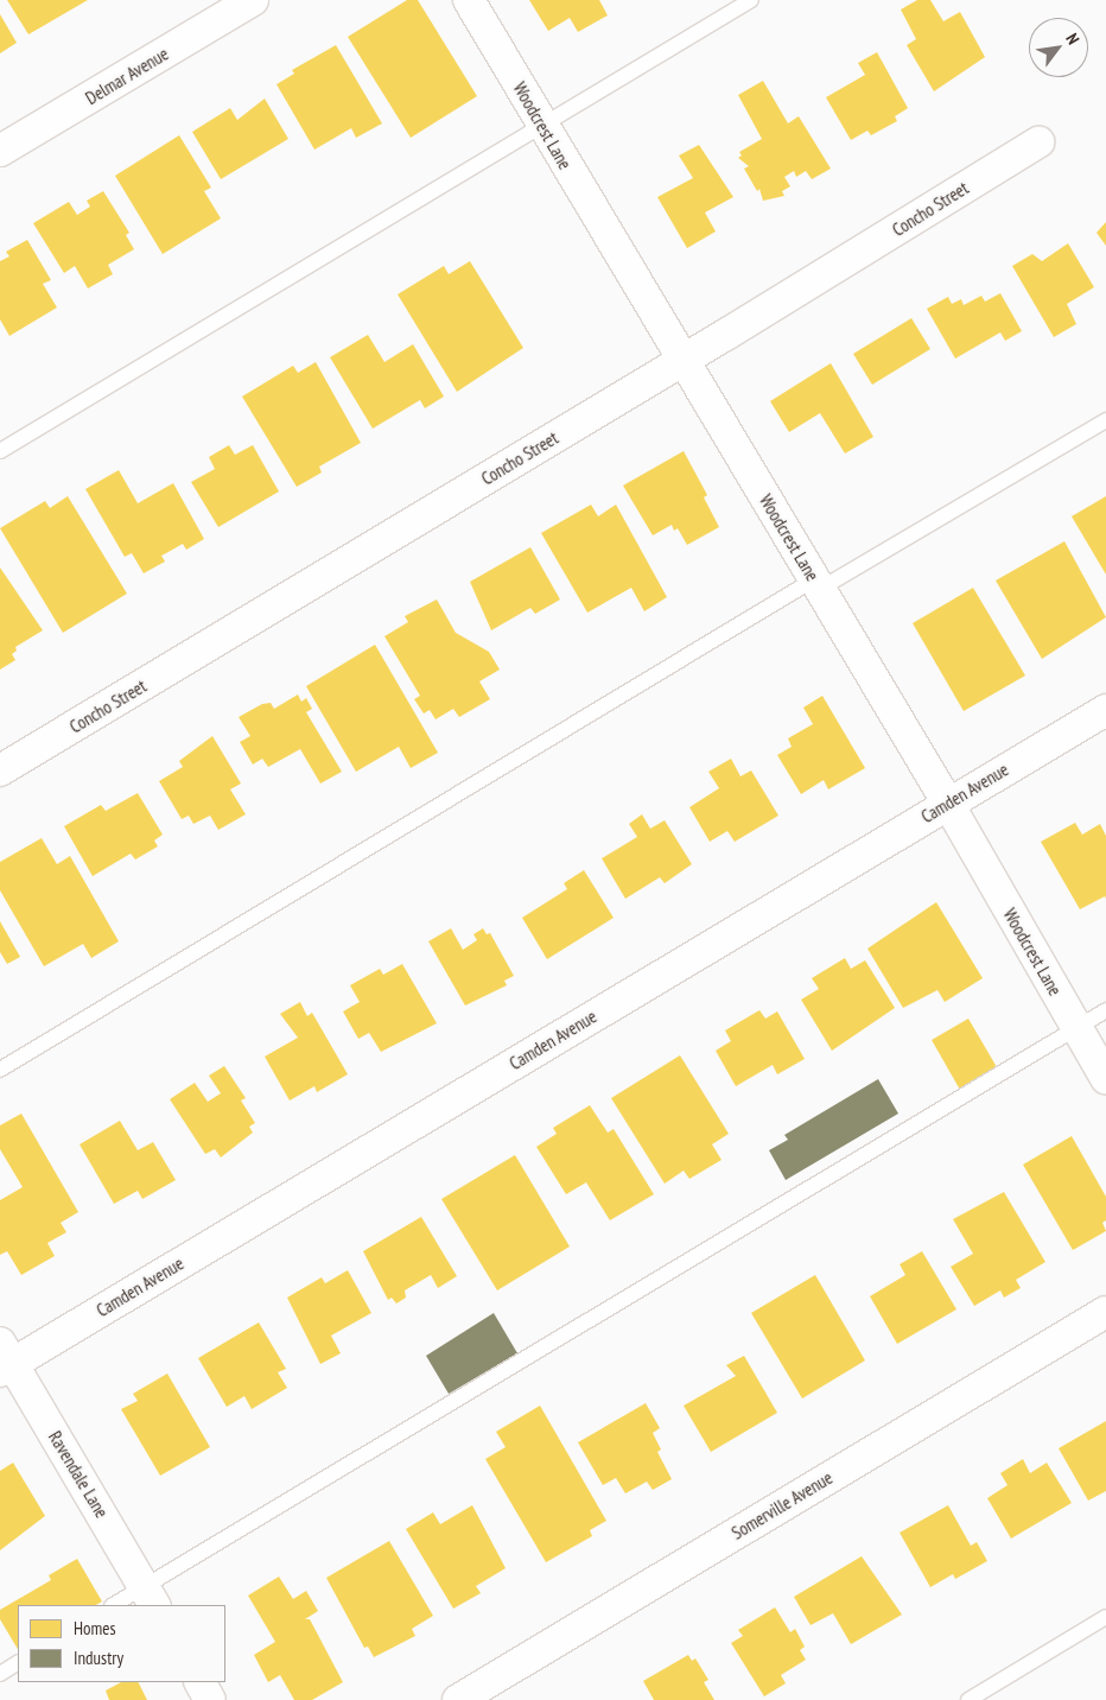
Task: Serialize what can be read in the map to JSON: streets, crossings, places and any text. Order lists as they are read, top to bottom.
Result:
{
  "streets": {
    "street": [
      "Delmar Avenue",
      "Woodcrest Lane",
      "Concho Street",
      "Camden Avenue",
      "Ravendale Lane",
      "Somerville Avenue"
    ]
  },
  "crossings": [
    ["Woodcrest Lane", "Concho Street"],
    ["Woodcrest Lane", "Camden Avenue"],
    ["Camden Avenue", "Ravendale Lane"]
  ],
  "legend": ["Homes", "Industry"],
  "north": "top right"
}
